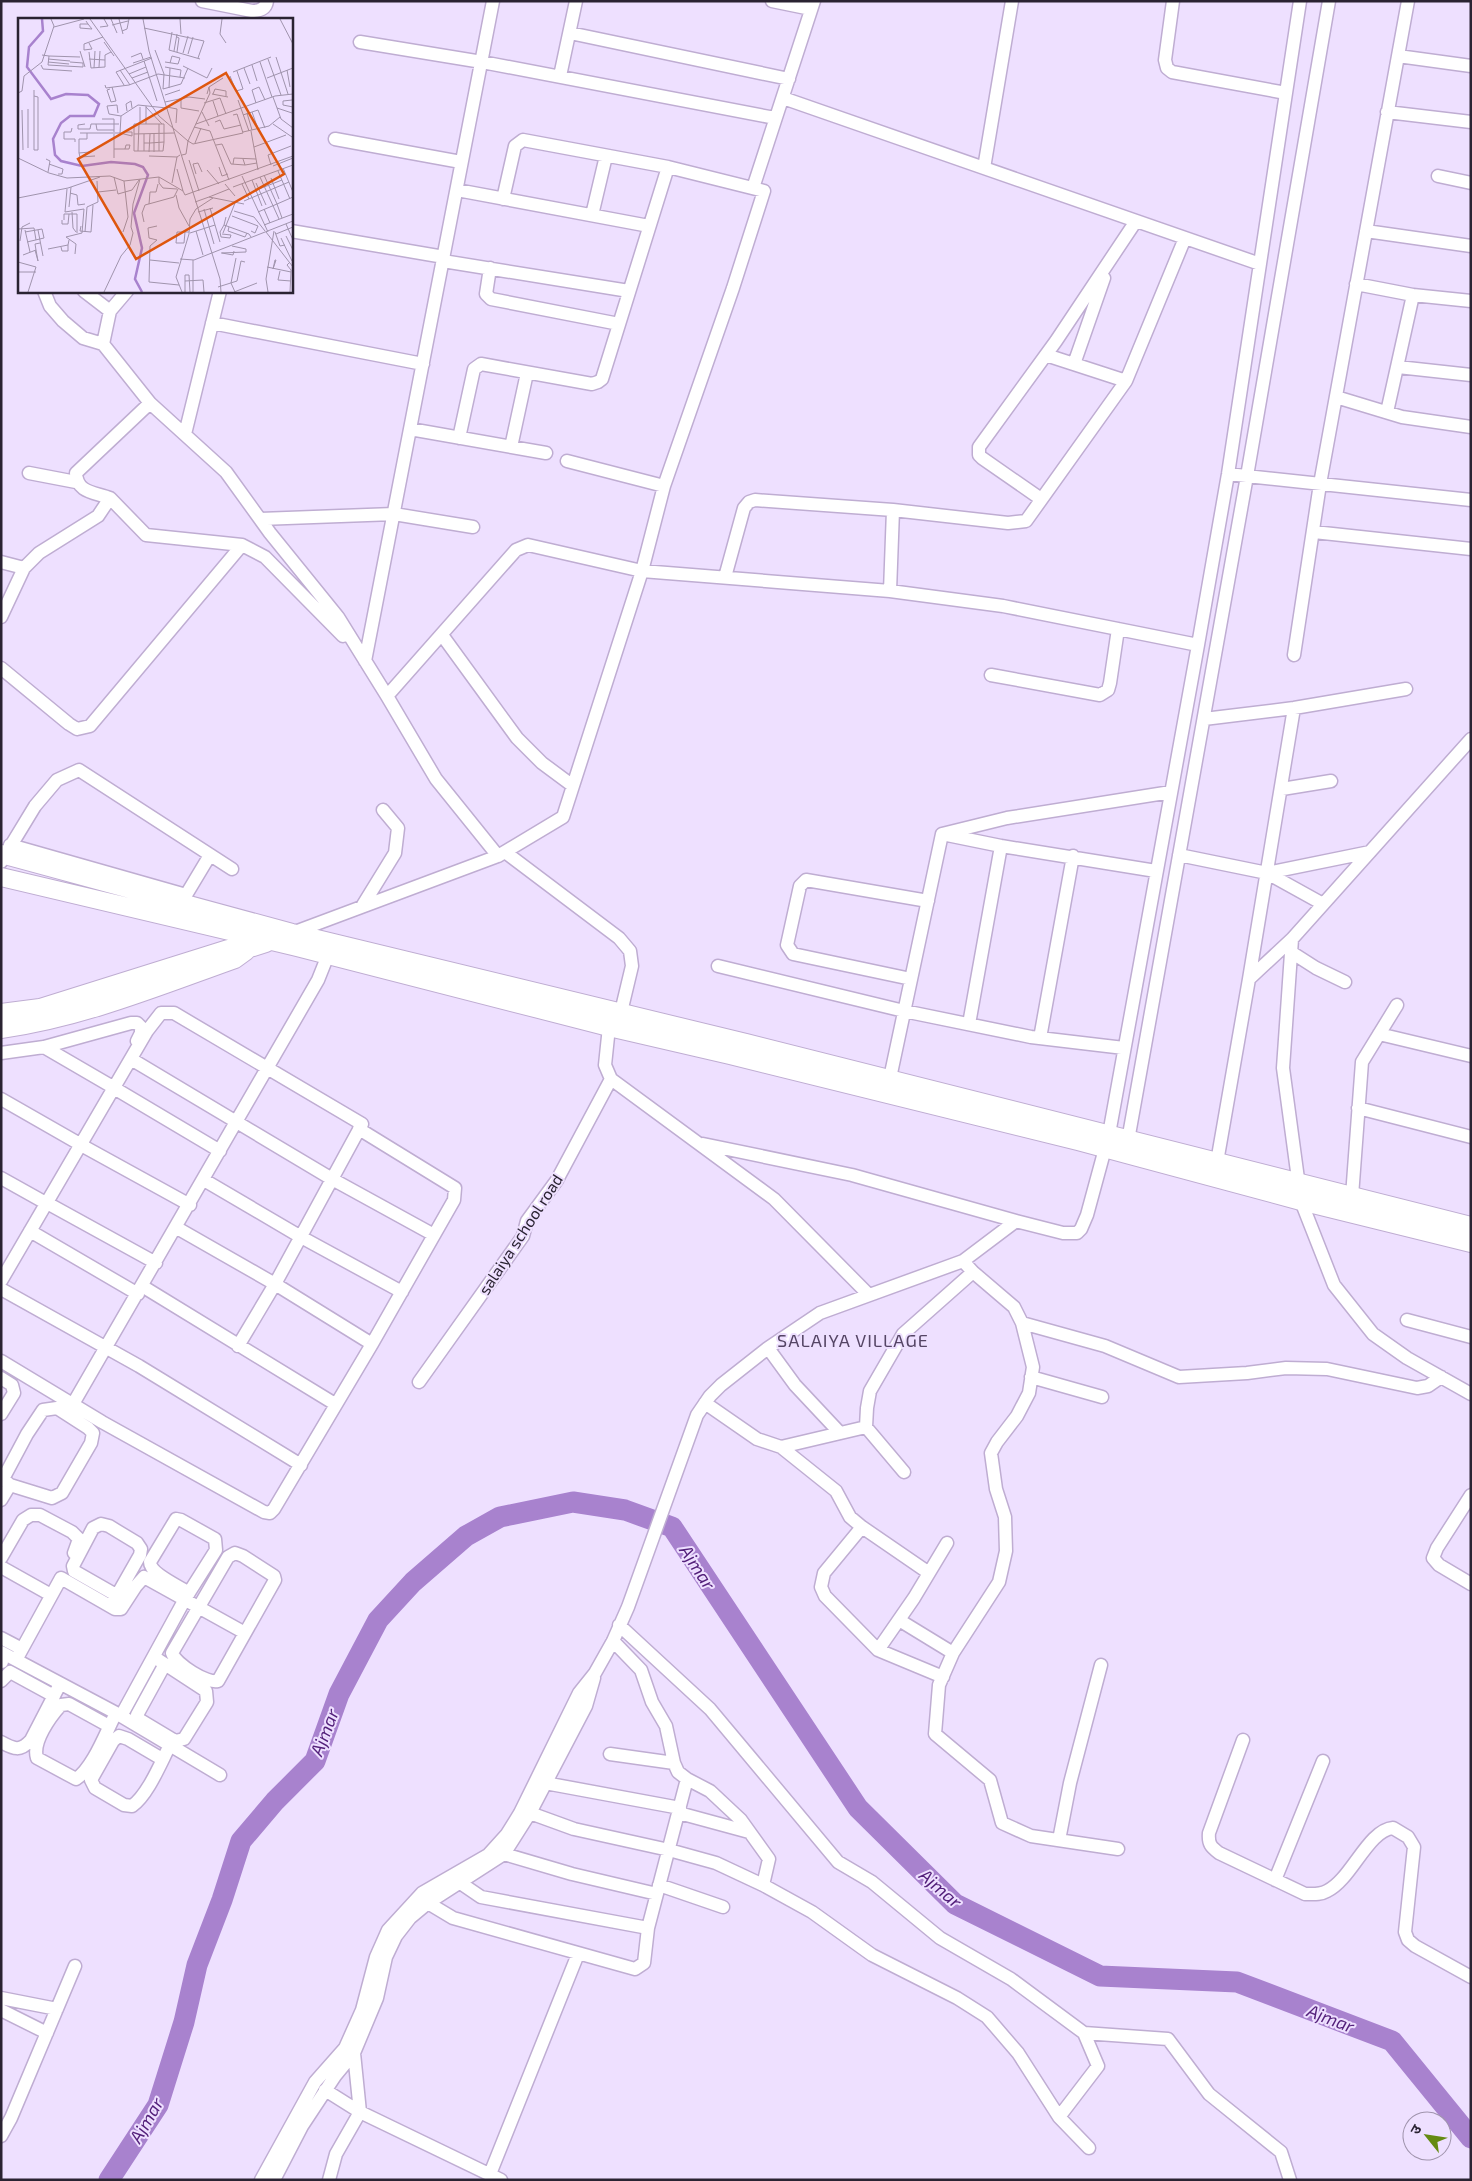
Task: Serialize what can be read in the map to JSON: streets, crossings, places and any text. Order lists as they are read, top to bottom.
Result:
{
  "streets": {
    "street": ["salaiya school road"]
  },
  "districts": ["SALAIYA VILLAGE"],
  "water": ["Ajmar"],
  "north": "top left"
}
